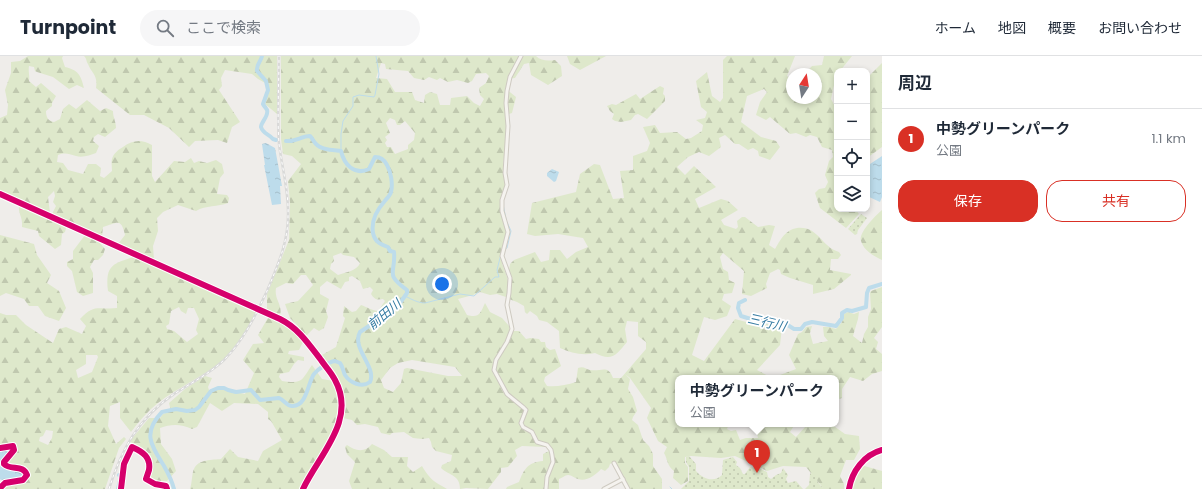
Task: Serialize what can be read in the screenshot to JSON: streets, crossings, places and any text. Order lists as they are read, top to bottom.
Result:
{
  "water": ["前田川", "三行川"],
  "north": "top",
  "page": {
    "header": "Turnpoint",
    "search": "ここで検索",
    "nav": [
      "ホーム",
      "地図",
      "概要",
      "お問い合わせ"
    ],
    "heading": "周辺",
    "map_buttons": ["+", "−"],
    "list": [
      {
        "mark": "1",
        "name": "中勢グリーンパーク",
        "note": "公園",
        "value": "1.1 km"
      }
    ],
    "buttons": ["保存", "共有"],
    "popup": ["中勢グリーンパーク", "公園"],
    "pins": "1"
  }
}
